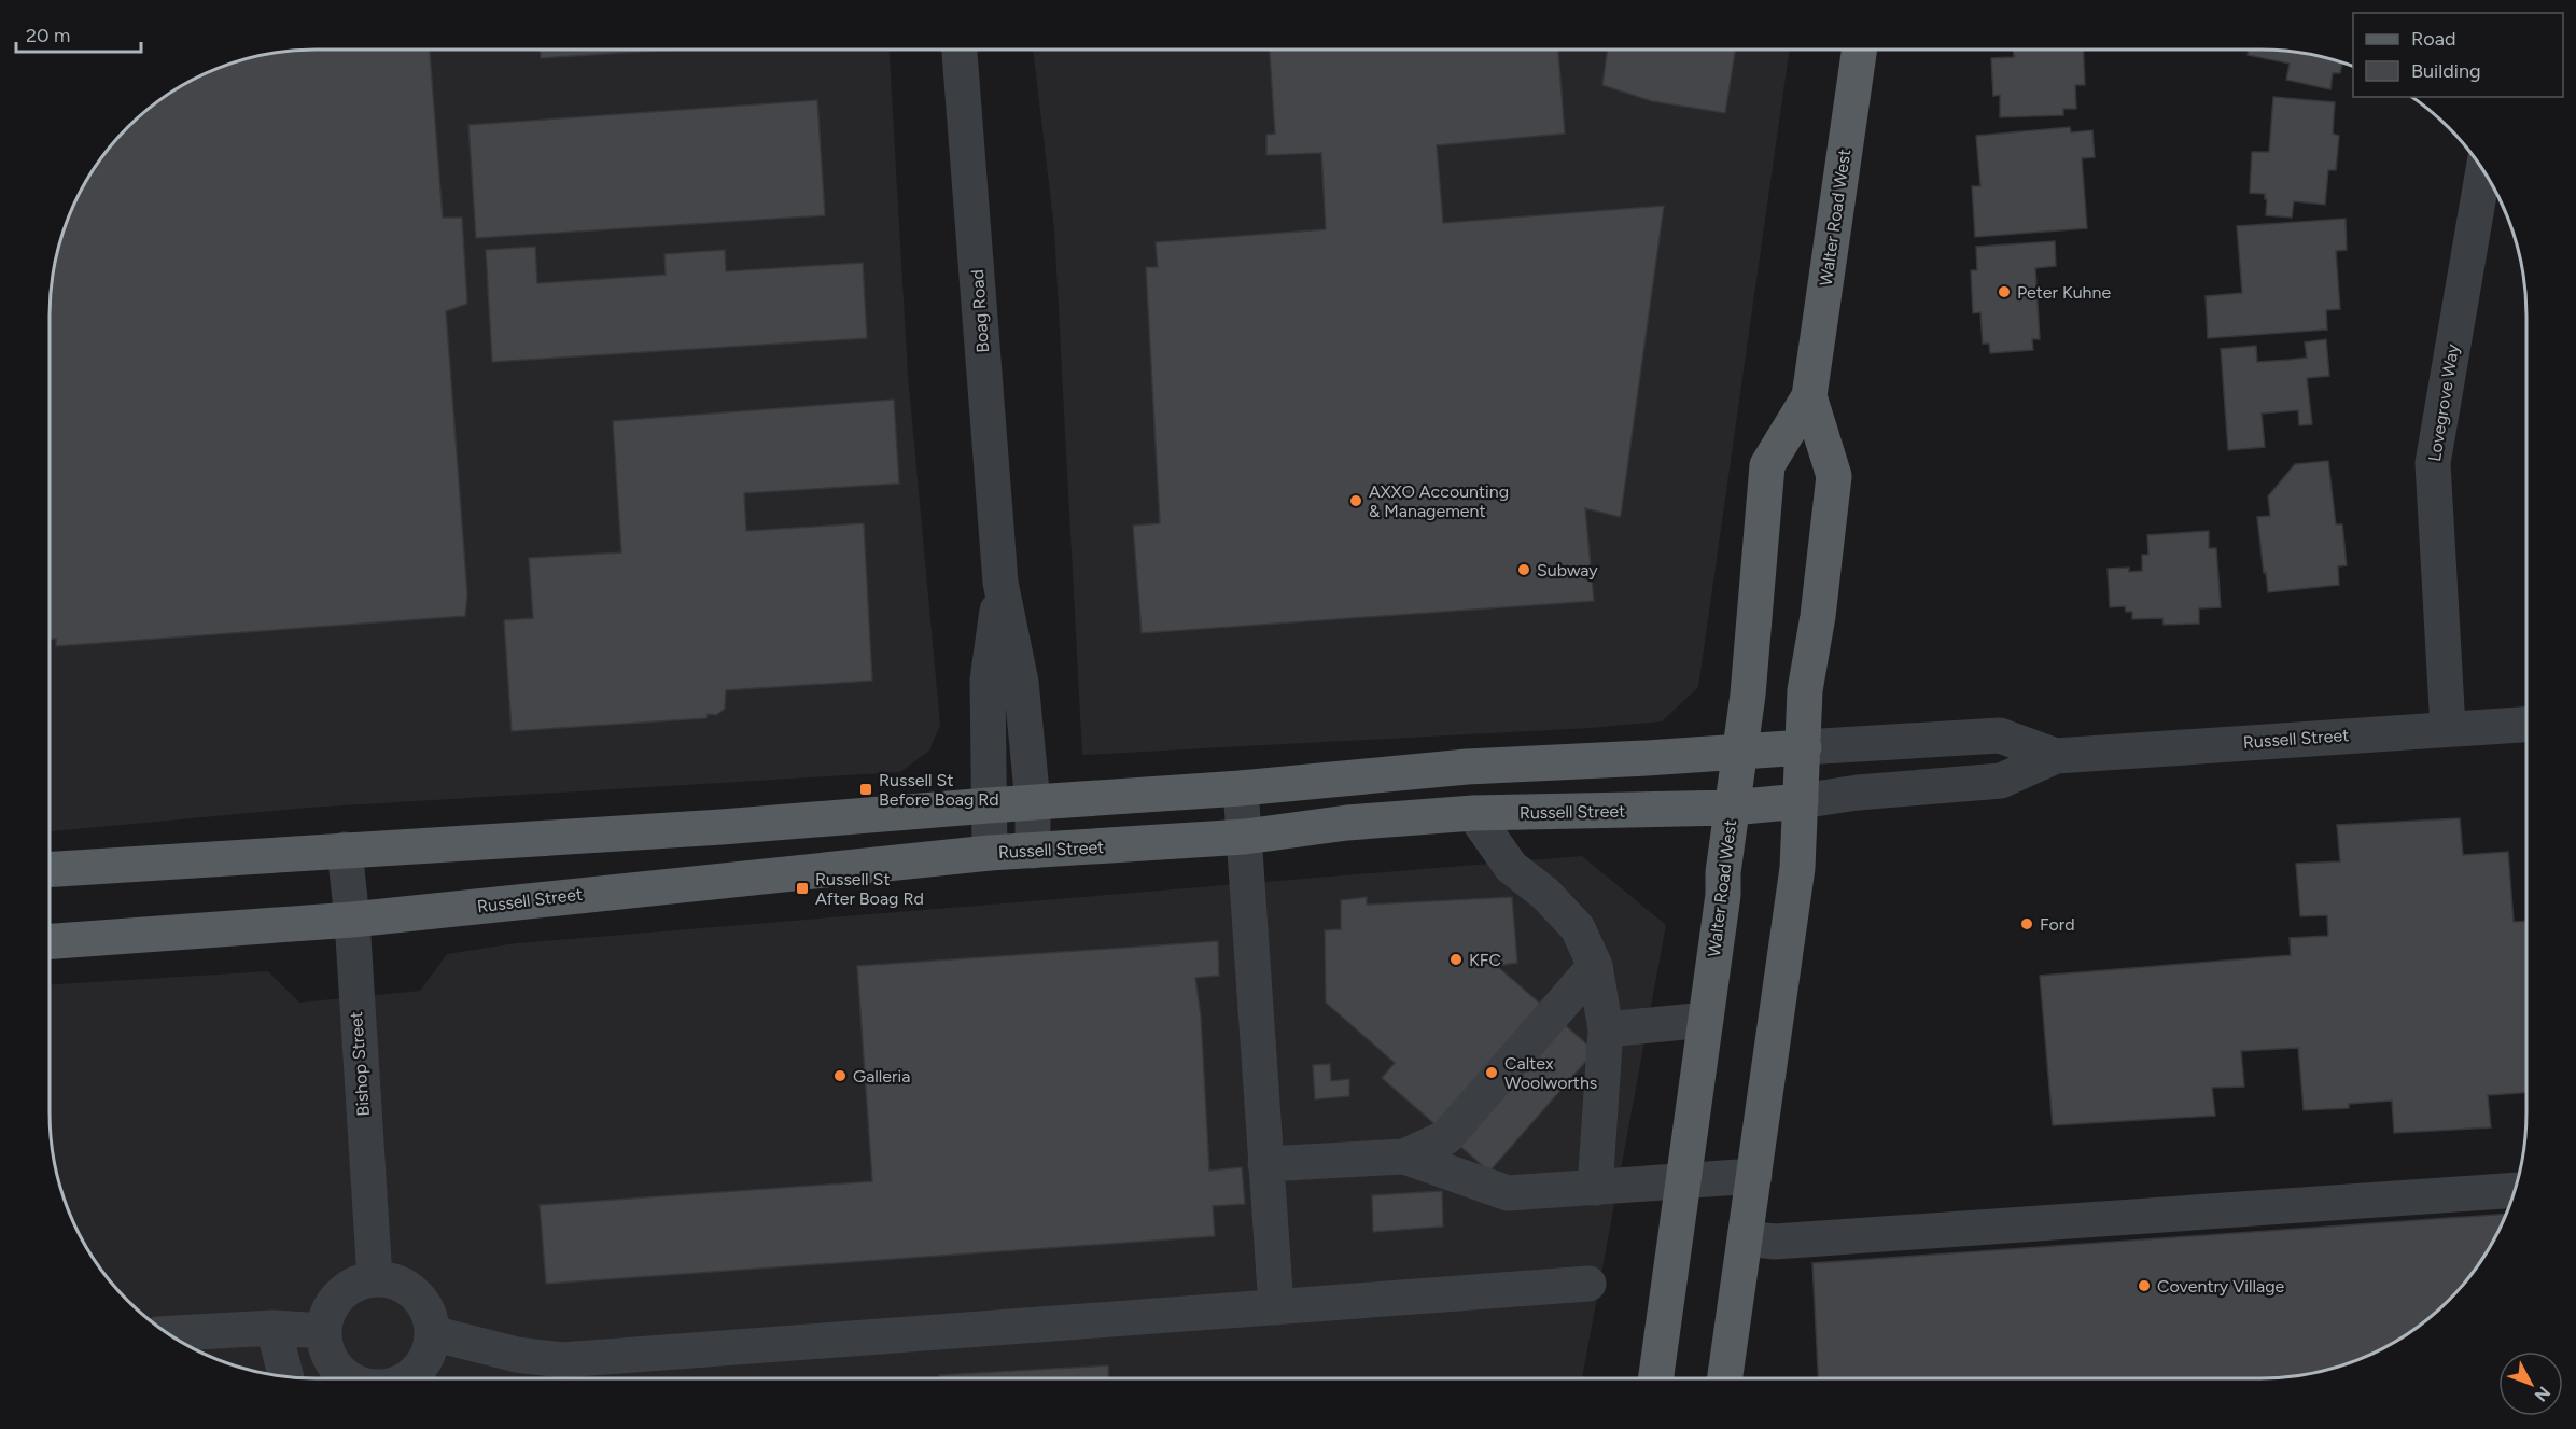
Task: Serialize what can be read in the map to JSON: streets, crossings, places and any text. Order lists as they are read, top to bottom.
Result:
{
  "streets": {
    "main road": ["Walter Road West", "Russell Street"],
    "street": ["Boag Road", "Lovegrove Way", "Bishop Street"]
  },
  "crossings": [
    ["Walter Road West", "Russell Street"],
    ["Boag Road", "Russell Street"],
    ["Lovegrove Way", "Russell Street"],
    ["Russell Street", "Bishop Street"]
  ],
  "places": {
    "other": [
      "Peter Kuhne",
      "AXXO Accounting & Management",
      "Subway",
      "Ford",
      "KFC",
      "Caltex Woolworths",
      "Galleria",
      "Coventry Village"
    ],
    "transit": ["Russell St Before Boag Rd", "Russell St After Boag Rd"]
  },
  "legend": ["Road", "Building"],
  "scale_bar": "20 m",
  "north": "bottom right"
}
